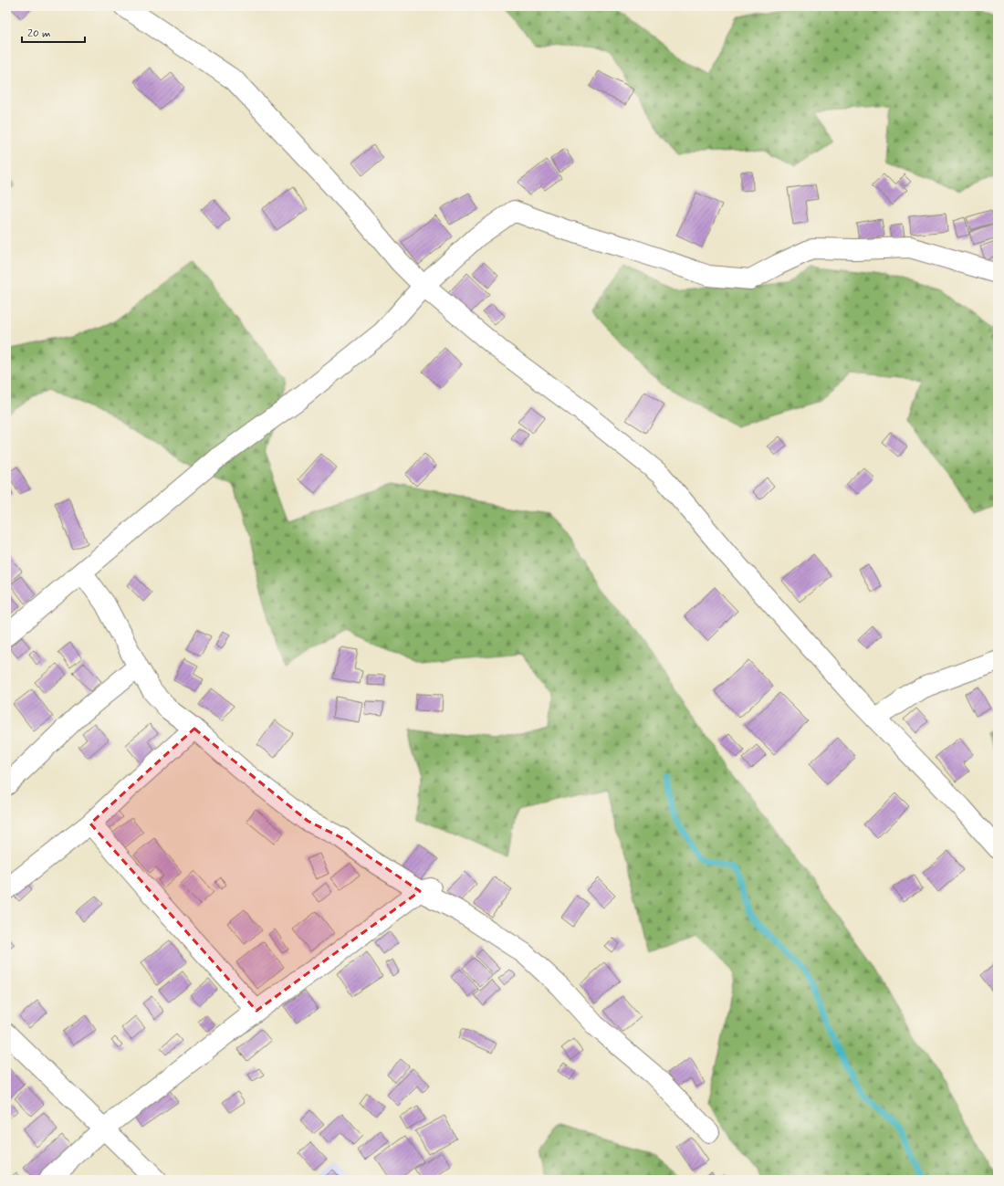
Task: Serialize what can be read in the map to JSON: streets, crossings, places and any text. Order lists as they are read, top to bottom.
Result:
{
  "scale_bar": "20 m"
}
